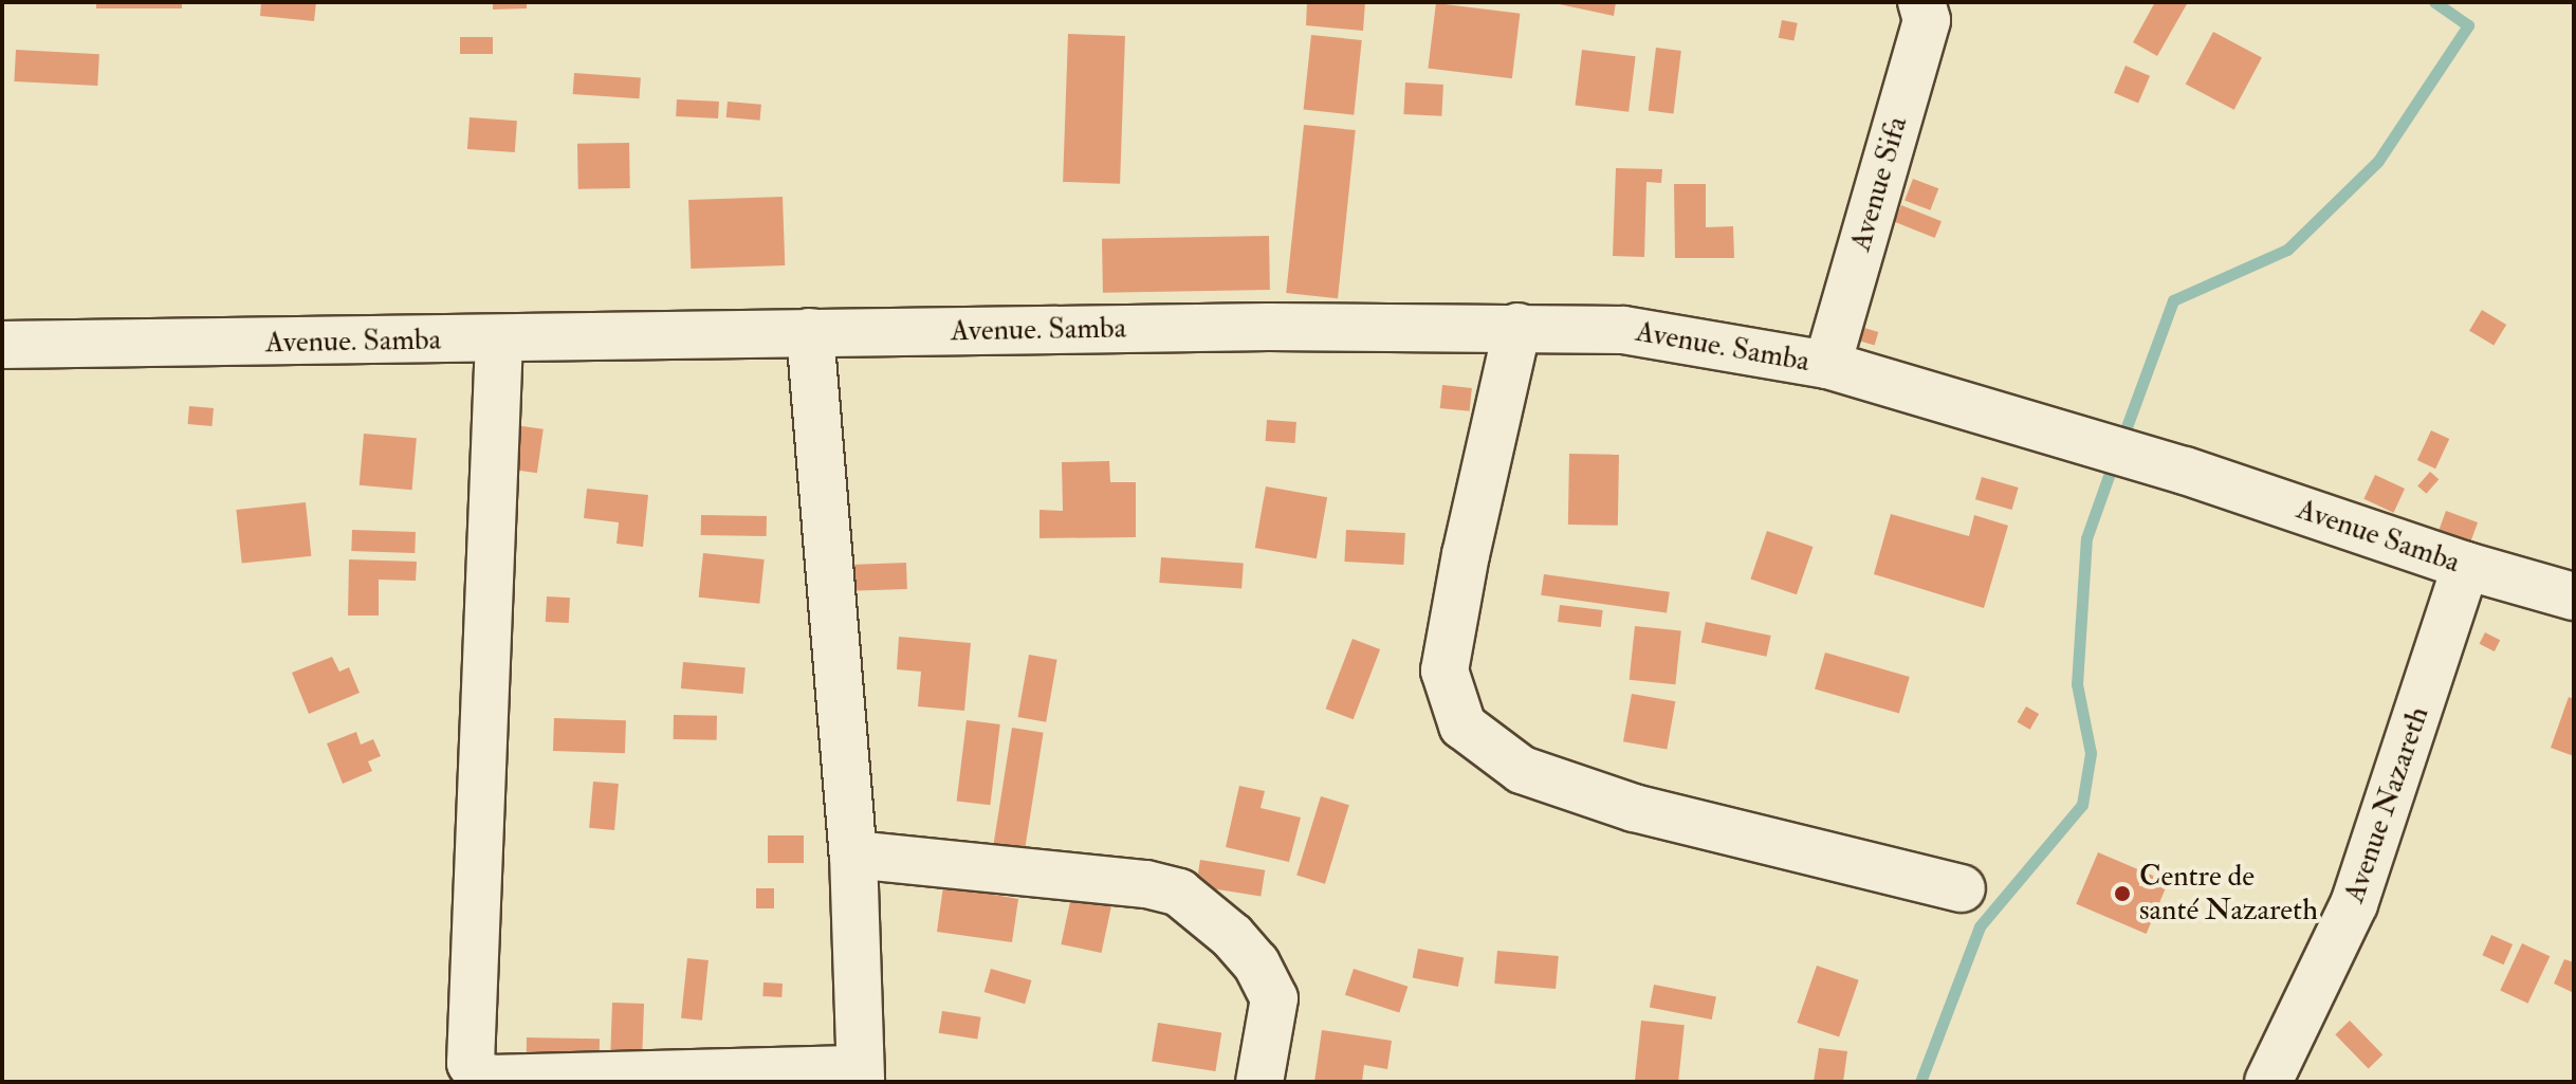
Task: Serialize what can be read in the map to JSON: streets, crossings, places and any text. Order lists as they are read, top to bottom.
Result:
{
  "streets": {
    "street": [
      "Avenue Sifa",
      "Avenue. Samba",
      "Avenue Samba",
      "Avenue Nazareth"
    ]
  },
  "crossings": [
    ["Avenue Sifa", "Avenue. Samba"],
    ["Avenue. Samba", "Avenue Samba"],
    ["Avenue Samba", "Avenue Nazareth"]
  ],
  "places": ["Centre de santé Nazareth"]
}
